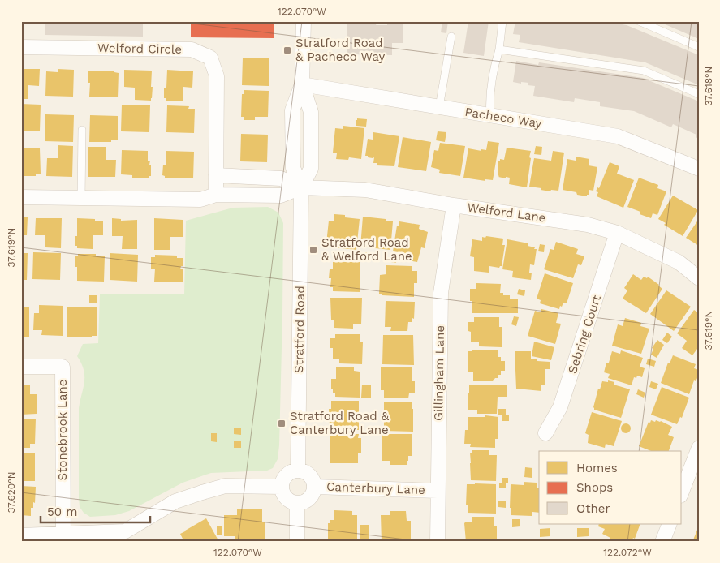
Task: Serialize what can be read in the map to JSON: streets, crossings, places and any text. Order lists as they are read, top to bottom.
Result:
{
  "streets": {
    "street": [
      "Welford Circle",
      "Pacheco Way",
      "Welford Lane",
      "Stratford Road",
      "Sebring Court",
      "Gillingham Lane",
      "Stonebrook Lane",
      "Canterbury Lane"
    ]
  },
  "crossings": [
    ["Pacheco Way", "Stratford Road"],
    ["Welford Lane", "Stratford Road"],
    ["Welford Lane", "Sebring Court"],
    ["Welford Lane", "Gillingham Lane"],
    ["Stratford Road", "Canterbury Lane"],
    ["Gillingham Lane", "Canterbury Lane"]
  ],
  "places": {
    "transit": ["Stratford Road & Pacheco Way", "Stratford Road & Welford Lane", "Stratford Road & Canterbury Lane"]
  },
  "legend": ["Homes", "Shops", "Other"],
  "scale_bar": "50 m",
  "coordinates": [
    "122.070°W",
    "37.618°N",
    "37.619°N",
    "37.620°N",
    "122.072°W"
  ]
}
